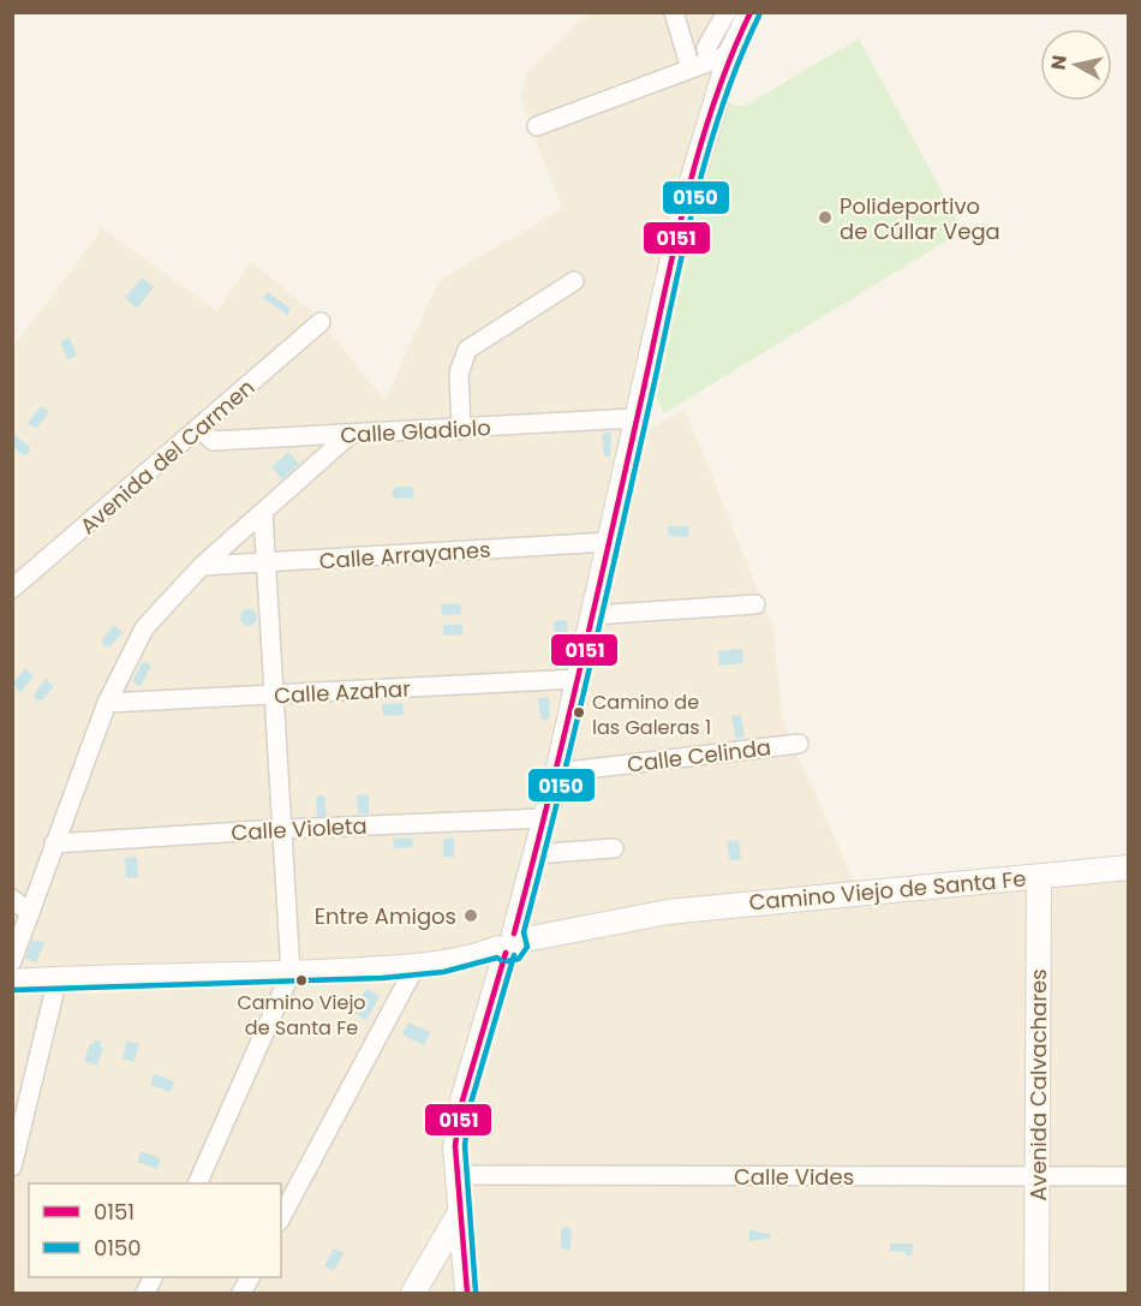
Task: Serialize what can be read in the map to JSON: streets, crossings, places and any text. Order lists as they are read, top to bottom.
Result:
{
  "streets": {
    "street": [
      "Calle Gladiolo",
      "Avenida del Carmen",
      "Calle Arrayanes",
      "Calle Azahar",
      "Calle Celinda",
      "Calle Violeta",
      "Camino Viejo de Santa Fe",
      "Avenida Calvachares",
      "Calle Vides"
    ]
  },
  "crossings": [
    ["Calle Gladiolo", "Avenida del Carmen"],
    ["Camino Viejo de Santa Fe", "Avenida Calvachares"],
    ["Avenida Calvachares", "Calle Vides"]
  ],
  "places": [
    "Polideportivo de Cúllar Vega",
    "Camino de las Galeras 1",
    "Entre Amigos",
    "Camino Viejo de Santa Fe"
  ],
  "lines": ["transit line 0151", "transit line 0150"],
  "legend": ["0151", "0150"],
  "north": "left"
}
